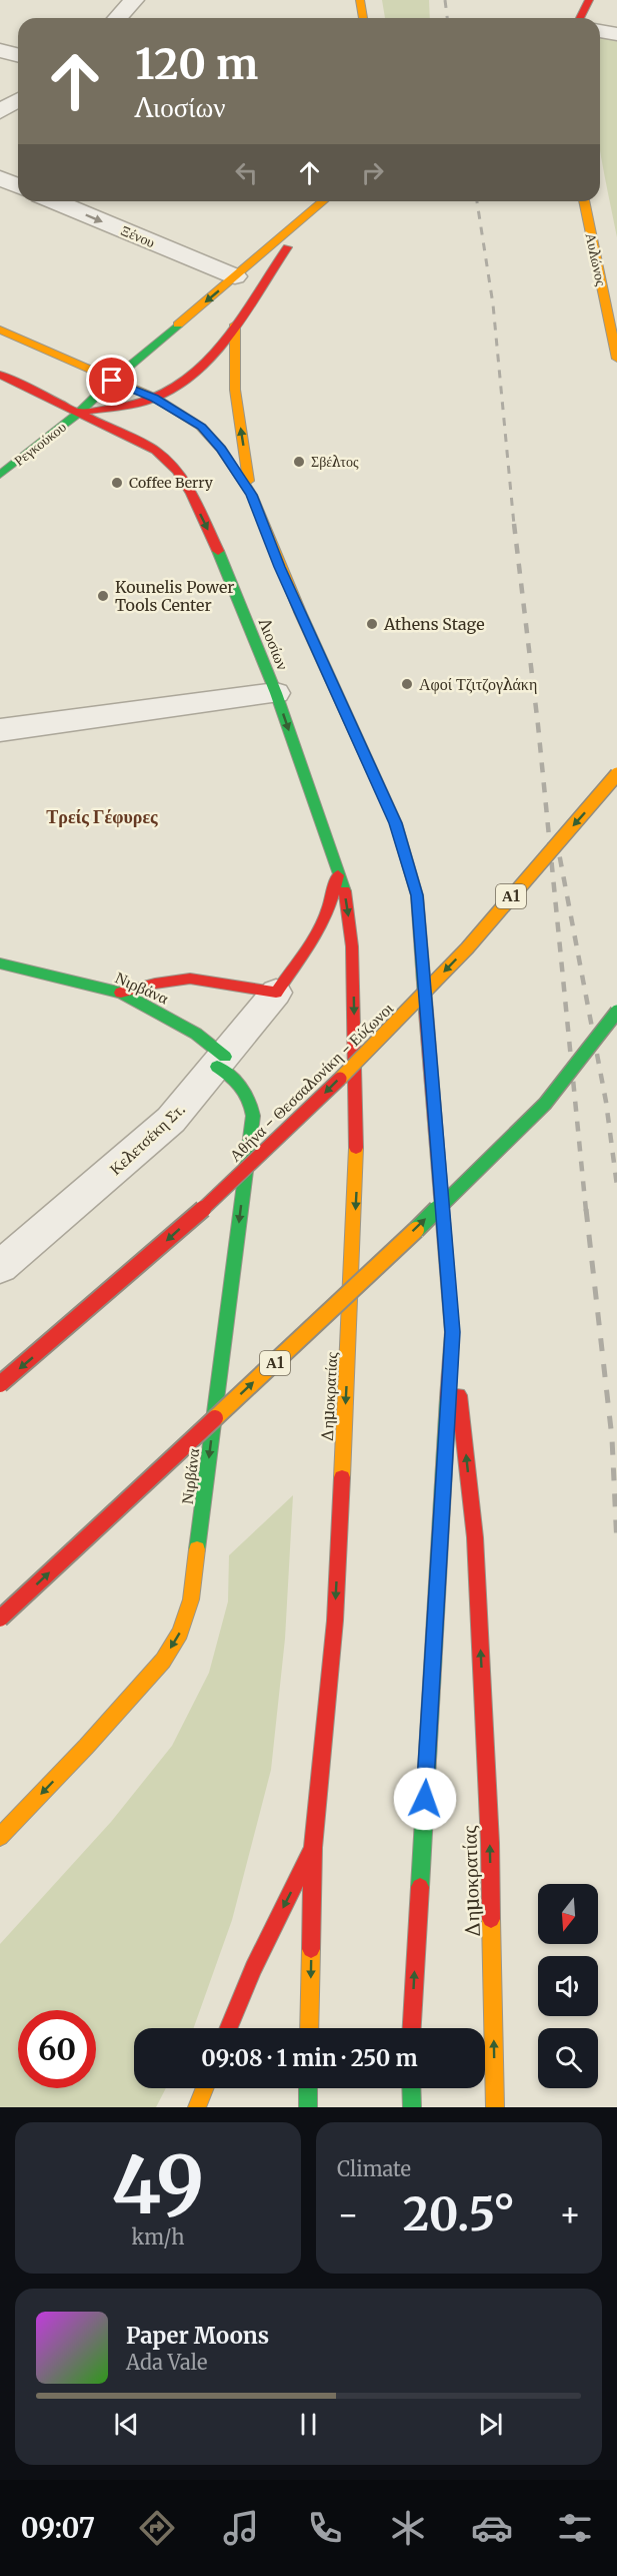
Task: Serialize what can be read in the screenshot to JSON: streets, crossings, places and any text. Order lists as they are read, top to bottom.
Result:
{
  "streets": {
    "main road": [
      "Αυλώνος",
      "Ρεγκούκου",
      "Λιοσίων",
      "Α1",
      "Νιρβάνα",
      "Αθήνα - Θεσσαλονίκη - Εύζωνοι",
      "Δημοκρατίας"
    ],
    "street": ["Ξένου", "Κελετσέκη Στ."]
  },
  "crossings": [
    ["Ρεγκούκου", "Λιοσίων"],
    ["Λιοσίων", "Δημοκρατίας"],
    ["Νιρβάνα", "Κελετσέκη Στ."]
  ],
  "one_way": ["Ξένου", "Νιρβάνα", "Αθήνα - Θεσσαλονίκη - Εύζωνοι"],
  "districts": ["Τρείς Γέφυρες"],
  "places": [
    "Σβέλτος",
    "Coffee Berry",
    "Kounelis Power Tools Center",
    "Athens Stage",
    "Αφοί Τζιτζογλάκη"
  ],
  "north": "bottom",
  "page": {
    "turn": ["120 m", "Λιοσίων"],
    "limit": "60",
    "trip": "09:08 · 1 min · 250 m",
    "tile": [
      ["49", "km/h"],
      "Climate"
    ],
    "heat": ["−", "20.5°", "+"],
    "song": ["Paper Moons", "Ada Vale"],
    "tabs": "09:07"
  }
}
